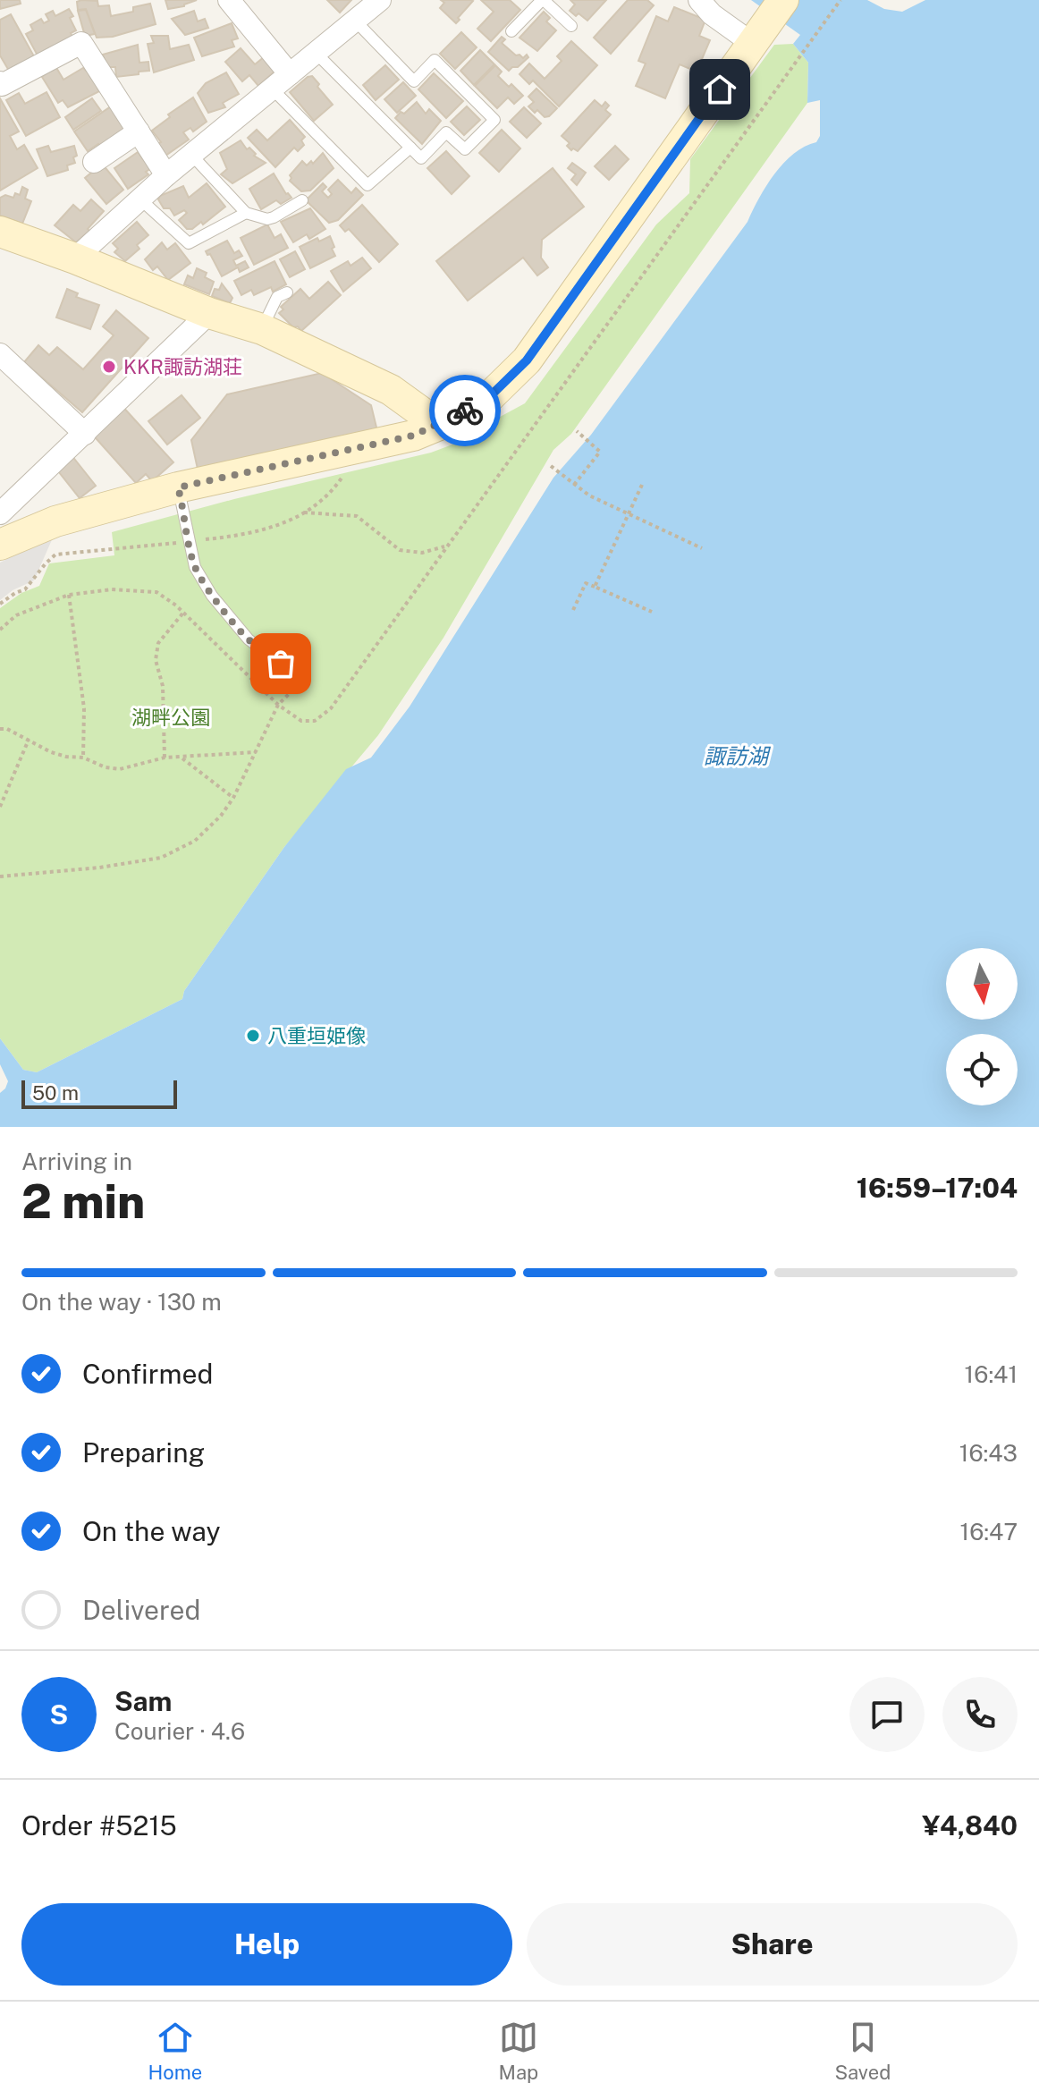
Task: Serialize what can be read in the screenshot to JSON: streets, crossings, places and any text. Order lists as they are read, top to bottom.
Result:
{
  "water": ["諏訪湖"],
  "parks": ["湖畔公園"],
  "places": ["KKR諏訪湖荘", "八重垣姫像"],
  "scale_bar": "50 m",
  "north": "bottom",
  "page": {
    "scale": "50 m",
    "heading": ["2 min", "Arriving in", "16:59–17:04"],
    "panel": [
      "Sam",
      "Courier · 4.6",
      "Order #5215",
      "¥4,840"
    ],
    "bar": "On the way · 130 m",
    "list": [
      ["Confirmed", "16:41"],
      ["Preparing", "16:43"],
      ["On the way", "16:47"],
      "Delivered"
    ],
    "round": "S",
    "buttons": ["Help", "Share"],
    "tabs": ["Home", "Map", "Saved"]
  }
}
